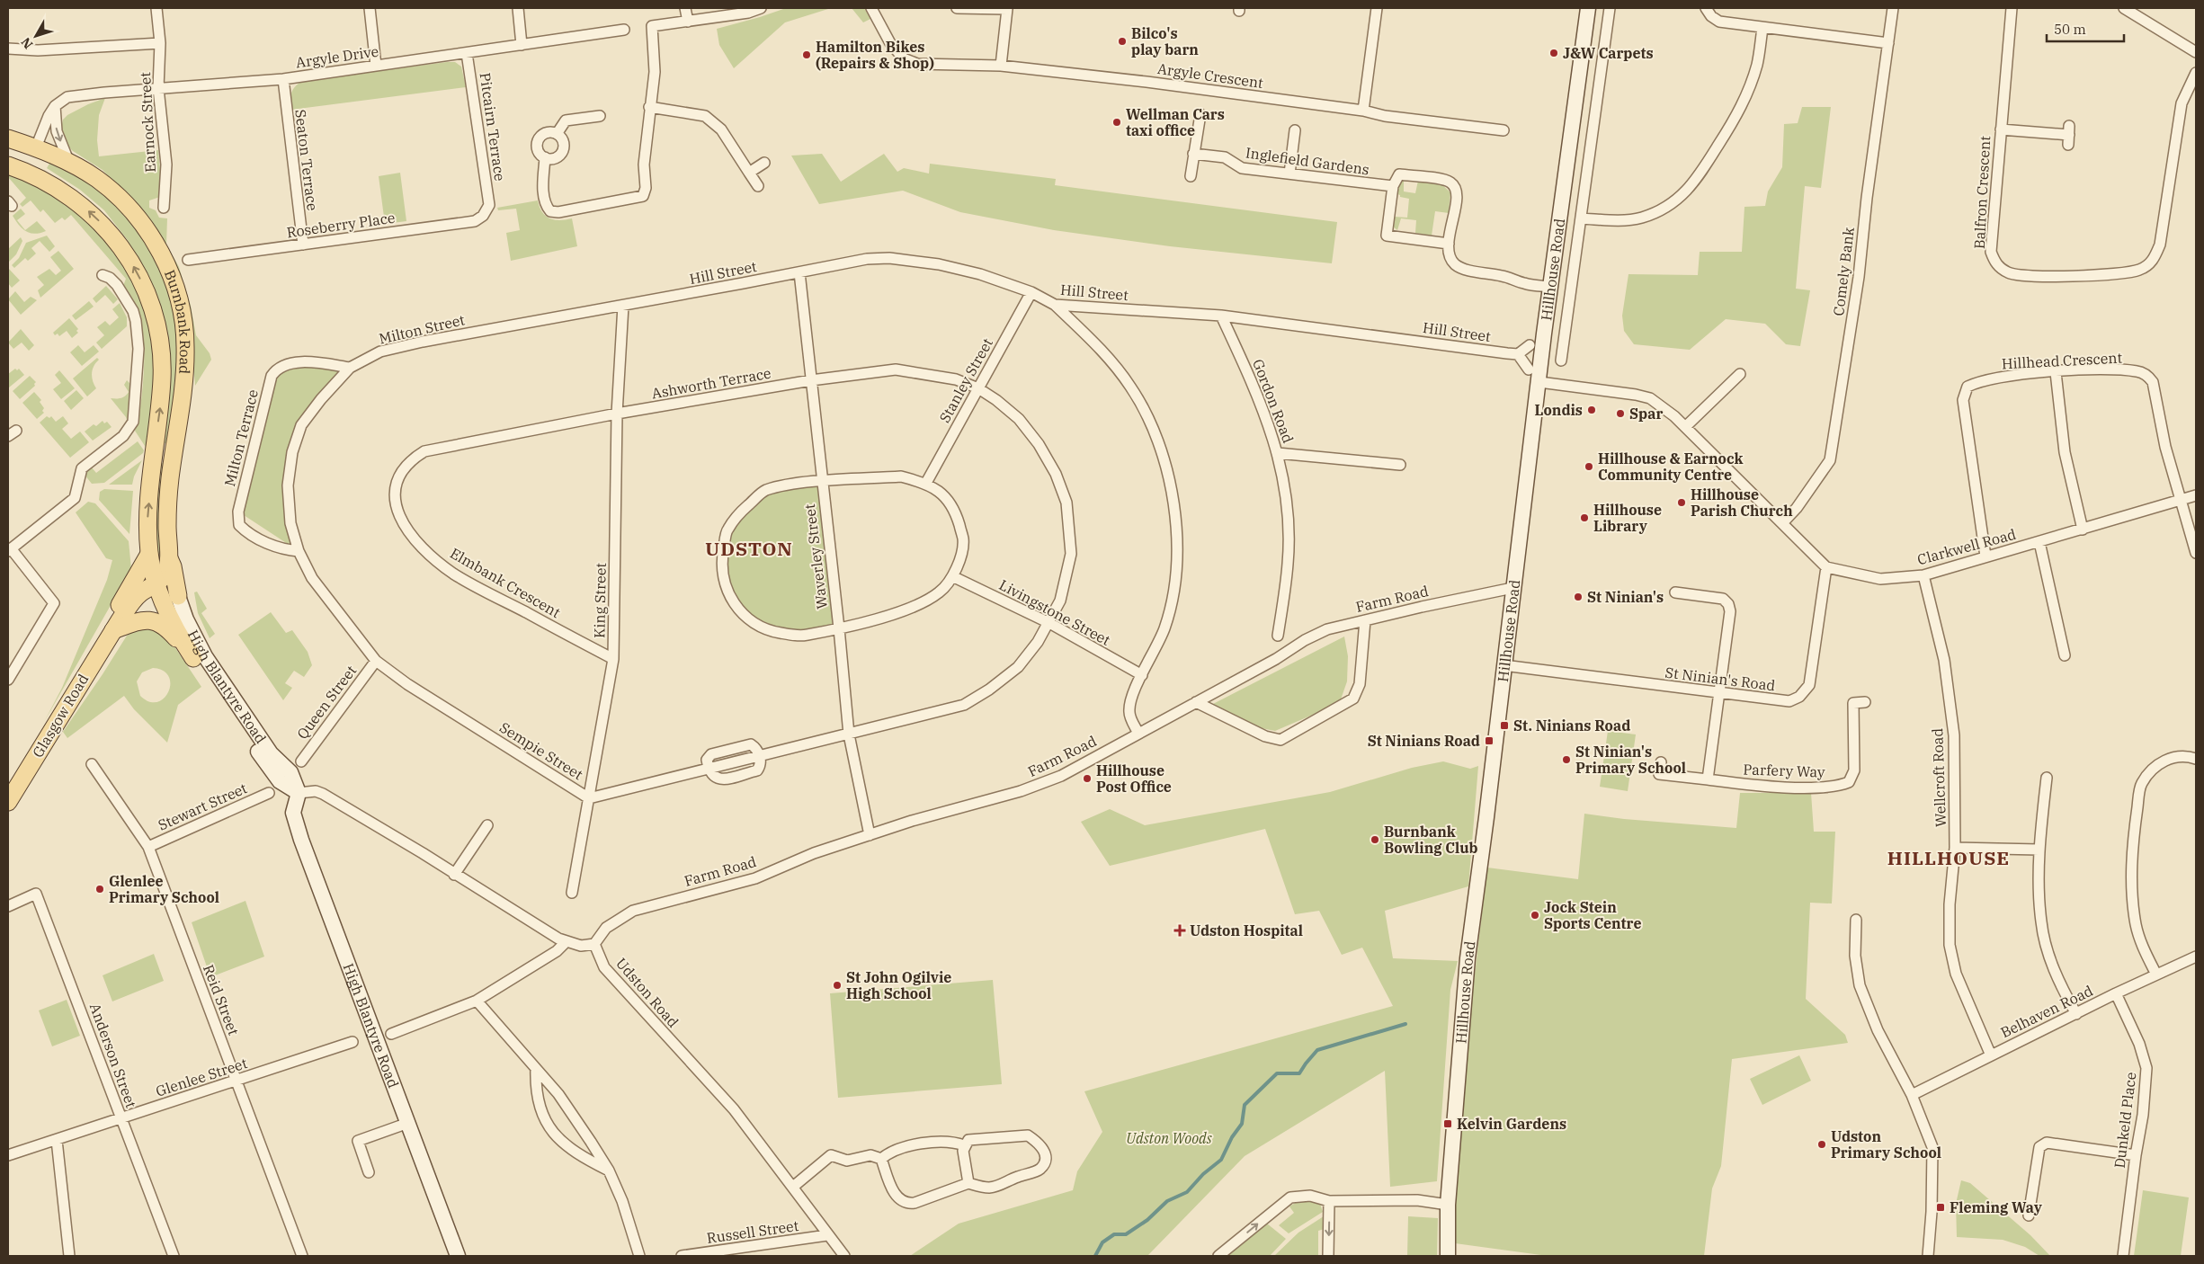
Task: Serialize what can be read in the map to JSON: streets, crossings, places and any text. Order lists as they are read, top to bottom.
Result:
{
  "streets": {
    "main road": ["Burnbank Road", "Glasgow Road"],
    "street": [
      "Argyle Drive",
      "Argyle Crescent",
      "Earnock Street",
      "Pitcairn Terrace",
      "Seaton Terrace",
      "Inglefield Gardens",
      "Balfron Crescent",
      "Roseberry Place",
      "Hillhouse Road",
      "Comely Bank",
      "Hill Street",
      "Milton Street",
      "Hillhead Crescent",
      "Stanley Street",
      "Ashworth Terrace",
      "Gordon Road",
      "Milton Terrace",
      "Clarkwell Road",
      "Waverley Street",
      "Elmbank Crescent",
      "Farm Road",
      "King Street",
      "Livingstone Street",
      "St Ninian's Road",
      "High Blantyre Road",
      "Queen Street",
      "Sempie Street",
      "Parfery Way",
      "Wellcroft Road",
      "Stewart Street",
      "Udston Road",
      "Reid Street",
      "Belhaven Road",
      "Anderson Street",
      "Glenlee Street",
      "Dunkeld Place",
      "Russell Street"
    ]
  },
  "crossings": [
    ["Argyle Drive", "Earnock Street"],
    ["Argyle Drive", "Pitcairn Terrace"],
    ["Argyle Drive", "Seaton Terrace"],
    ["Pitcairn Terrace", "Roseberry Place"],
    ["Seaton Terrace", "Roseberry Place"],
    ["Hillhouse Road", "Farm Road"],
    ["Hillhouse Road", "St Ninian's Road"],
    ["Hill Street", "Milton Street"],
    ["Hill Street", "Stanley Street"],
    ["Hill Street", "Gordon Road"],
    ["Hill Street", "Waverley Street"],
    ["Hill Street", "King Street"],
    ["Burnbank Road", "High Blantyre Road"],
    ["Burnbank Road", "Glasgow Road"],
    ["Milton Street", "Milton Terrace"],
    ["Milton Street", "King Street"],
    ["Milton Street", "Queen Street"],
    ["Milton Street", "Sempie Street"],
    ["Hillhead Crescent", "Clarkwell Road"],
    ["Stanley Street", "Ashworth Terrace"],
    ["Ashworth Terrace", "Waverley Street"],
    ["Ashworth Terrace", "Elmbank Crescent"],
    ["Ashworth Terrace", "King Street"],
    ["Ashworth Terrace", "Livingstone Street"],
    ["Ashworth Terrace", "Sempie Street"],
    ["Clarkwell Road", "St Ninian's Road"],
    ["Clarkwell Road", "Wellcroft Road"],
    ["Waverley Street", "Farm Road"],
    ["Waverley Street", "Sempie Street"],
    ["Elmbank Crescent", "King Street"],
    ["Farm Road", "Udston Road"],
    ["King Street", "Sempie Street"],
    ["Livingstone Street", "Sempie Street"],
    ["Queen Street", "Sempie Street"],
    ["Wellcroft Road", "Belhaven Road"],
    ["Stewart Street", "Reid Street"],
    ["Udston Road", "Russell Street"],
    ["Reid Street", "Glenlee Street"],
    ["Belhaven Road", "Dunkeld Place"],
    ["Anderson Street", "Glenlee Street"]
  ],
  "districts": ["UDSTON", "HILLHOUSE"],
  "parks": ["Udston Woods"],
  "places": {
    "other": [
      "Bilco's play barn",
      "J&W Carpets",
      "Hamilton Bikes (Repairs & Shop)",
      "Wellman Cars taxi office",
      "Londis",
      "Spar",
      "Hillhouse & Earnock Community Centre",
      "Hillhouse Parish Church",
      "Hillhouse Library",
      "St Ninian's",
      "St Ninian's Primary School",
      "Hillhouse Post Office",
      "Burnbank Bowling Club",
      "Glenlee Primary School",
      "Jock Stein Sports Centre",
      "St John Ogilvie High School",
      "Udston Primary School"
    ],
    "transit": [
      "St. Ninians Road",
      "St Ninians Road",
      "Kelvin Gardens",
      "Fleming Way"
    ],
    "health": ["Udston Hospital"]
  },
  "scale_bar": "50 m",
  "north": "bottom left"
}
